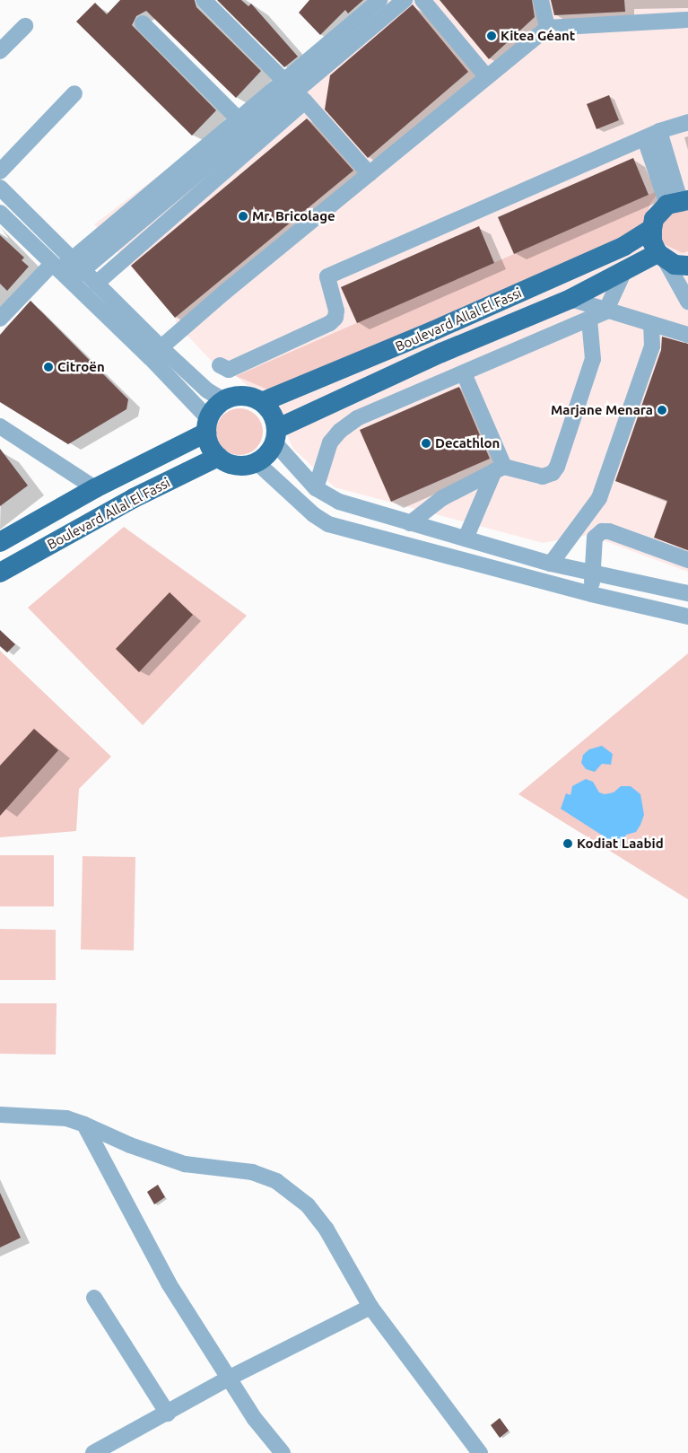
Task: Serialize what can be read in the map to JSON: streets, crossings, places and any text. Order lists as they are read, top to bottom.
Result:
{
  "streets": {
    "main road": ["Boulevard Allal El Fassi"]
  },
  "places": [
    "Kitea Géant",
    "Mr. Bricolage",
    "Citroën",
    "Marjane Menara",
    "Decathlon",
    "Kodiat Laabid"
  ]
}
